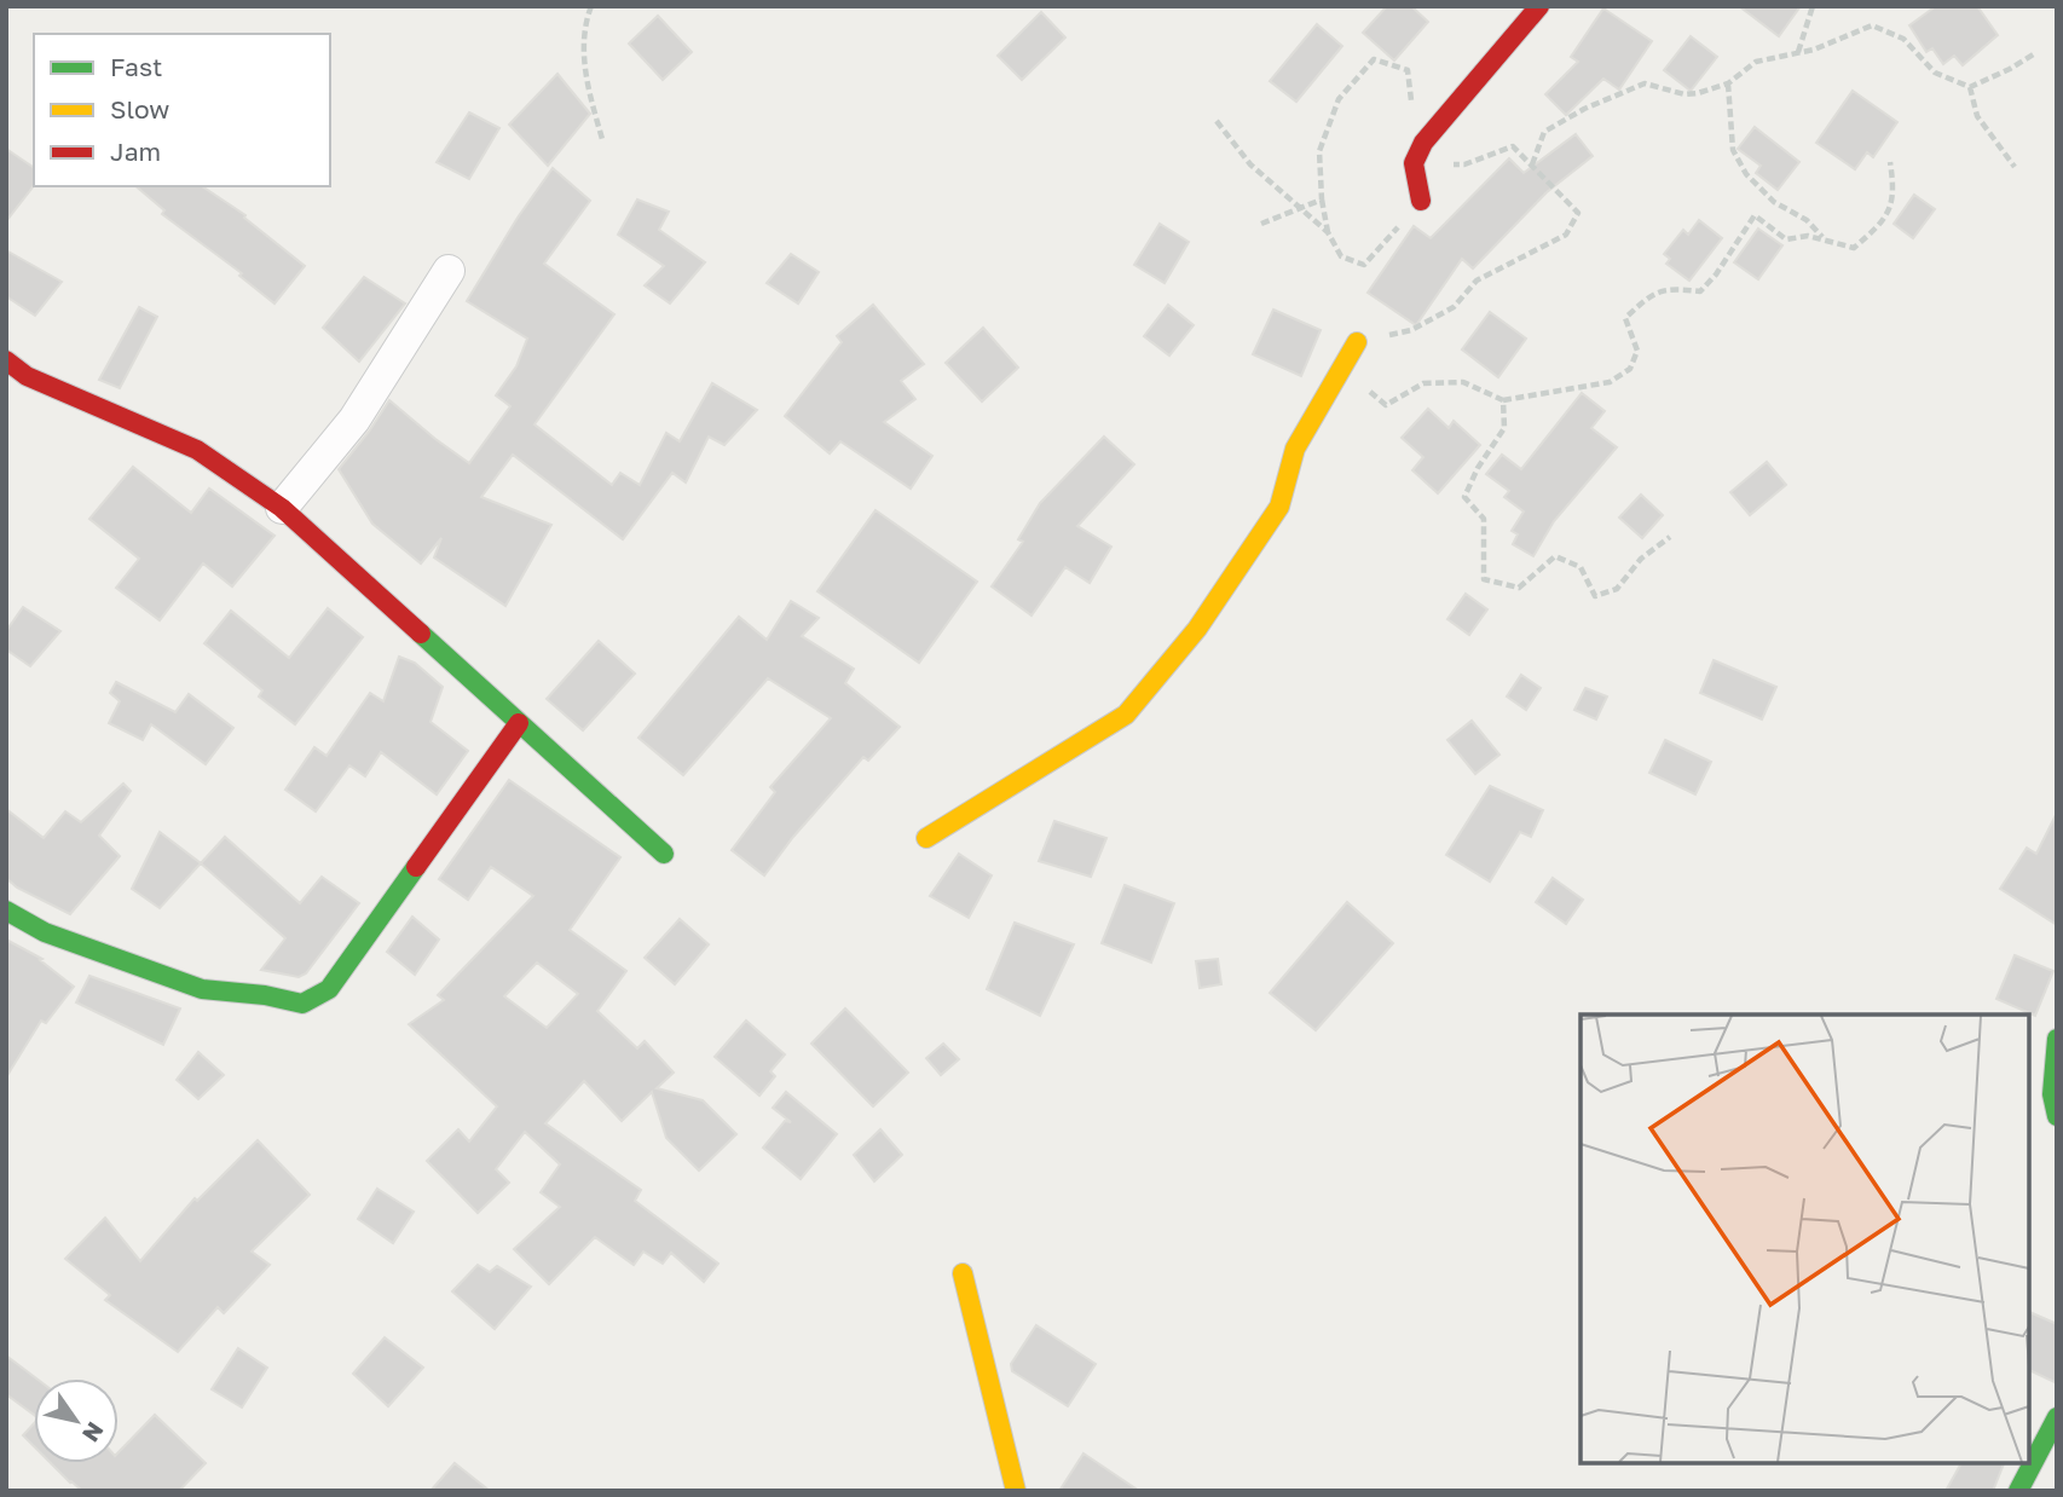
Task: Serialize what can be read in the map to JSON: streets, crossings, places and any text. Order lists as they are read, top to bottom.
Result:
{
  "legend": ["Fast", "Slow", "Jam"],
  "north": "bottom right"
}
